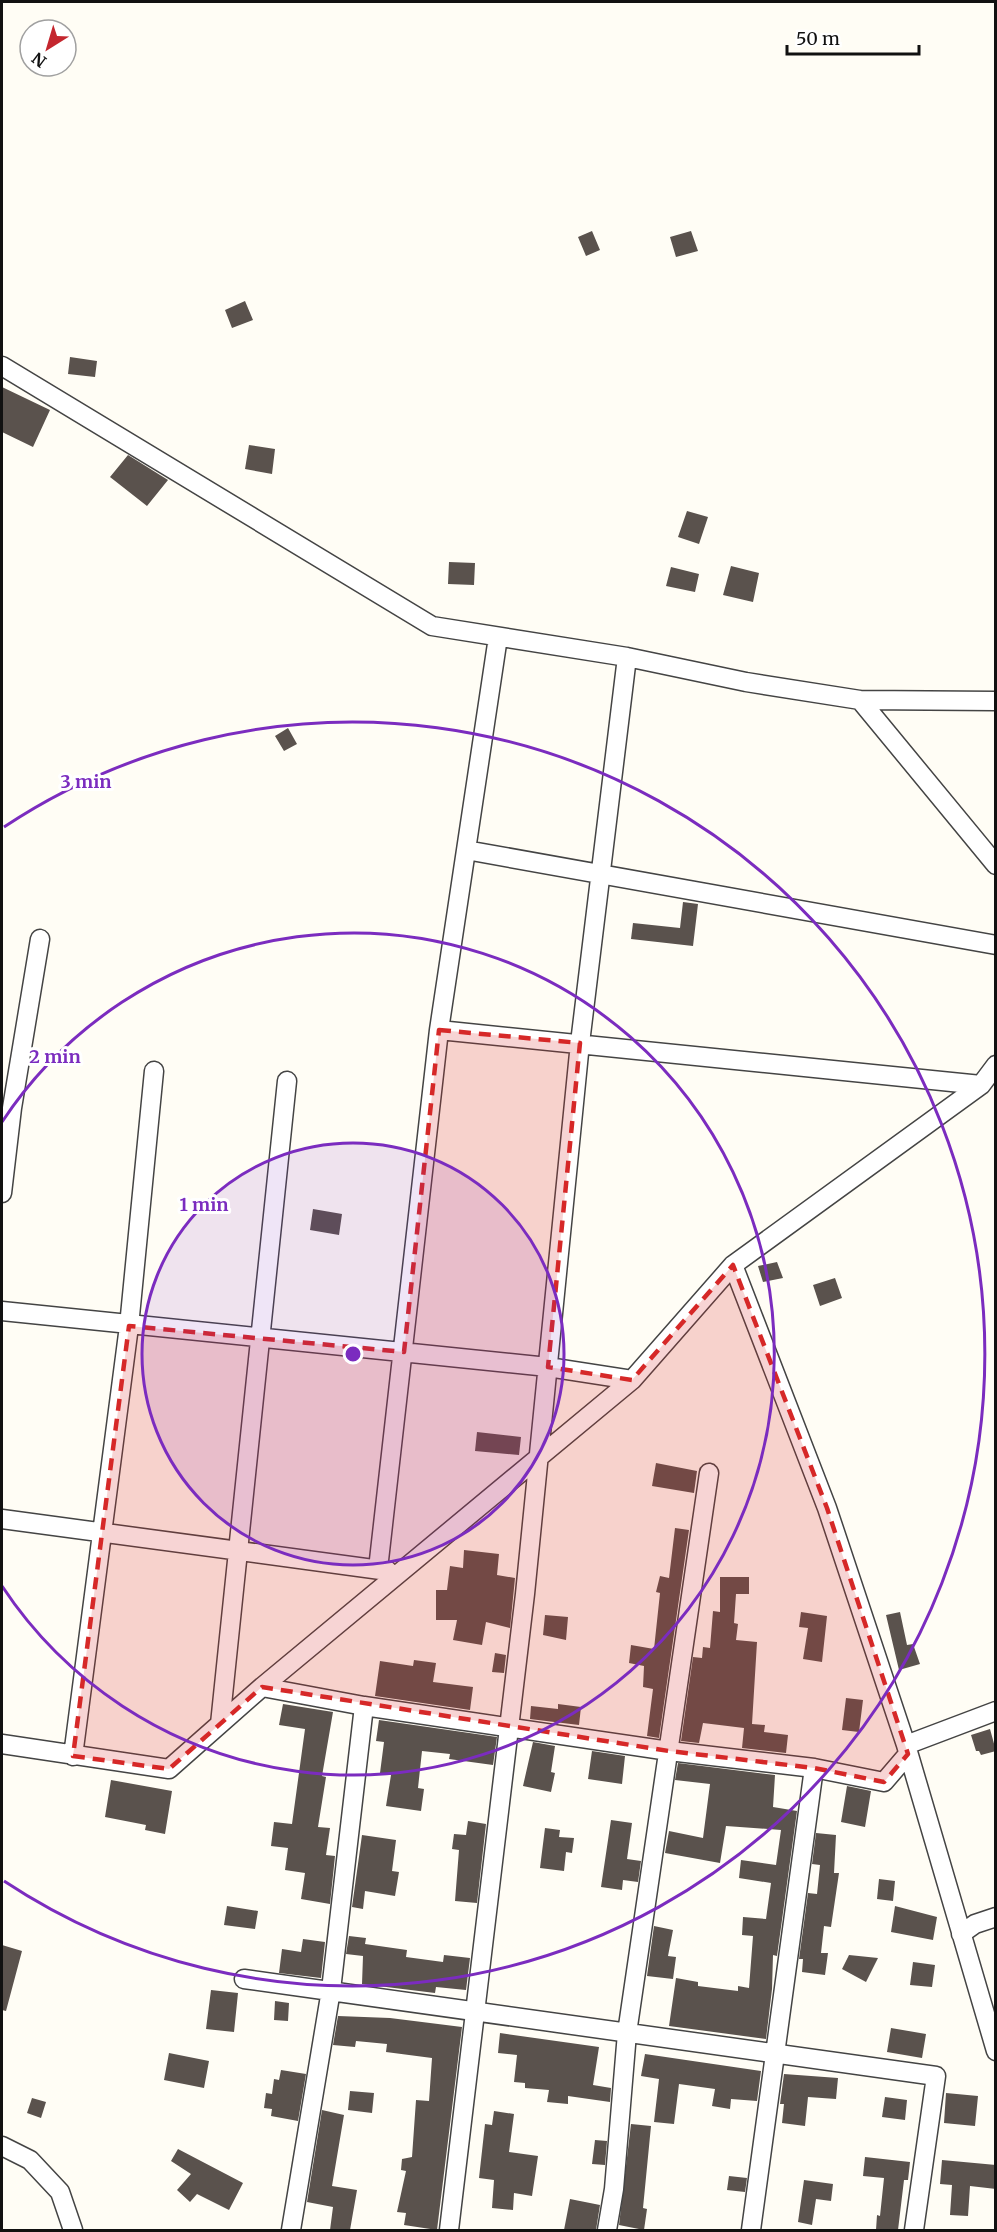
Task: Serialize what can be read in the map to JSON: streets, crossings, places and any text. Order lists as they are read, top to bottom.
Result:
{
  "scale_bar": "50 m",
  "north": "bottom left",
  "rings": ["3 min", "2 min", "1 min"]
}
